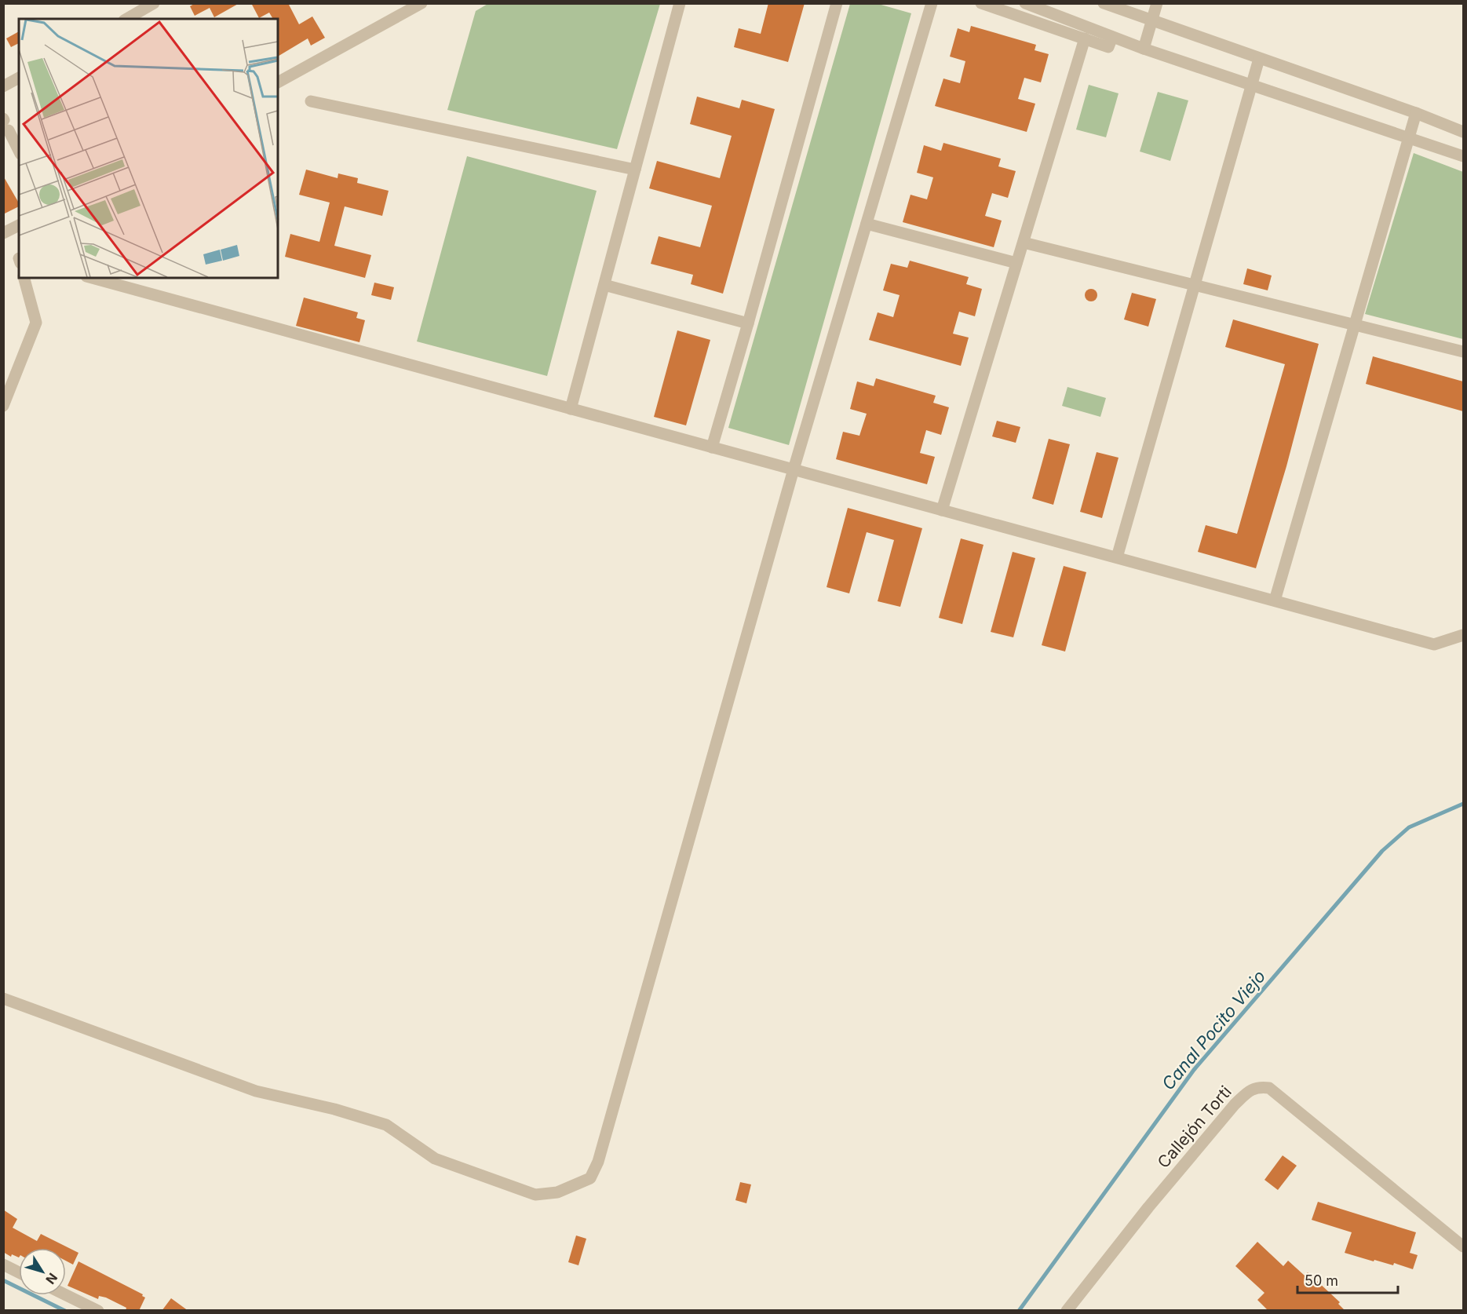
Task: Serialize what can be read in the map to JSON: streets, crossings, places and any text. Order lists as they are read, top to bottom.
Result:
{
  "streets": {
    "street": ["Callejón Torti"]
  },
  "water": ["Canal Pocito Viejo"],
  "scale_bar": "50 m",
  "north": "bottom right"
}
